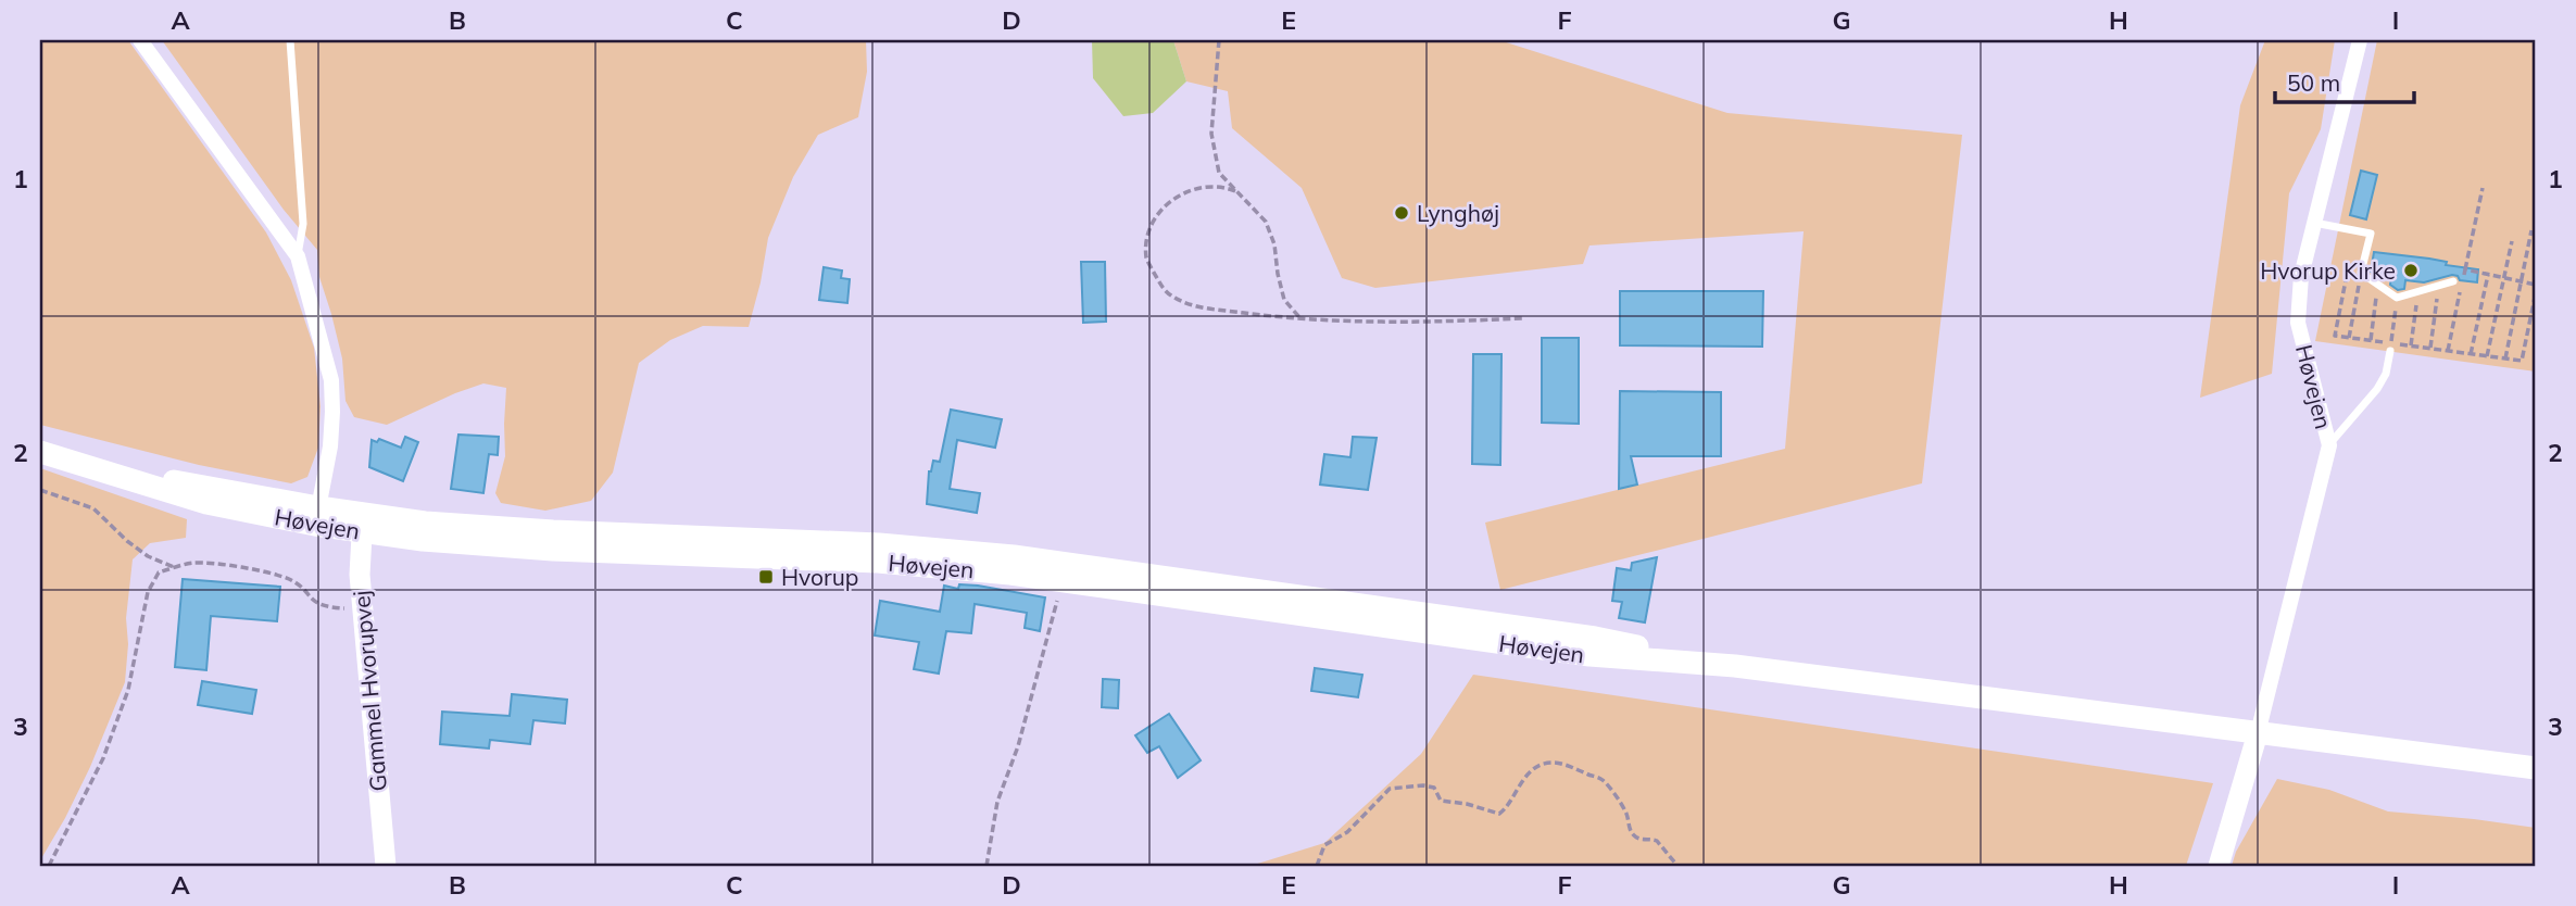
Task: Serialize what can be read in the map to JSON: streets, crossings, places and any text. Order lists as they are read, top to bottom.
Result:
{
  "streets": {
    "main road": ["Høvejen"],
    "street": ["Gammel Hvorupvej"]
  },
  "crossings": [
    ["Høvejen", "Gammel Hvorupvej"]
  ],
  "places": {
    "other": ["Lynghøj", "Hvorup Kirke"],
    "transit": ["Hvorup"]
  },
  "scale_bar": "50 m",
  "grid": {
    "columns": [
      "A",
      "B",
      "C",
      "D",
      "E",
      "F",
      "G",
      "H",
      "I"
    ],
    "rows": ["1", "2", "3"]
  }
}
